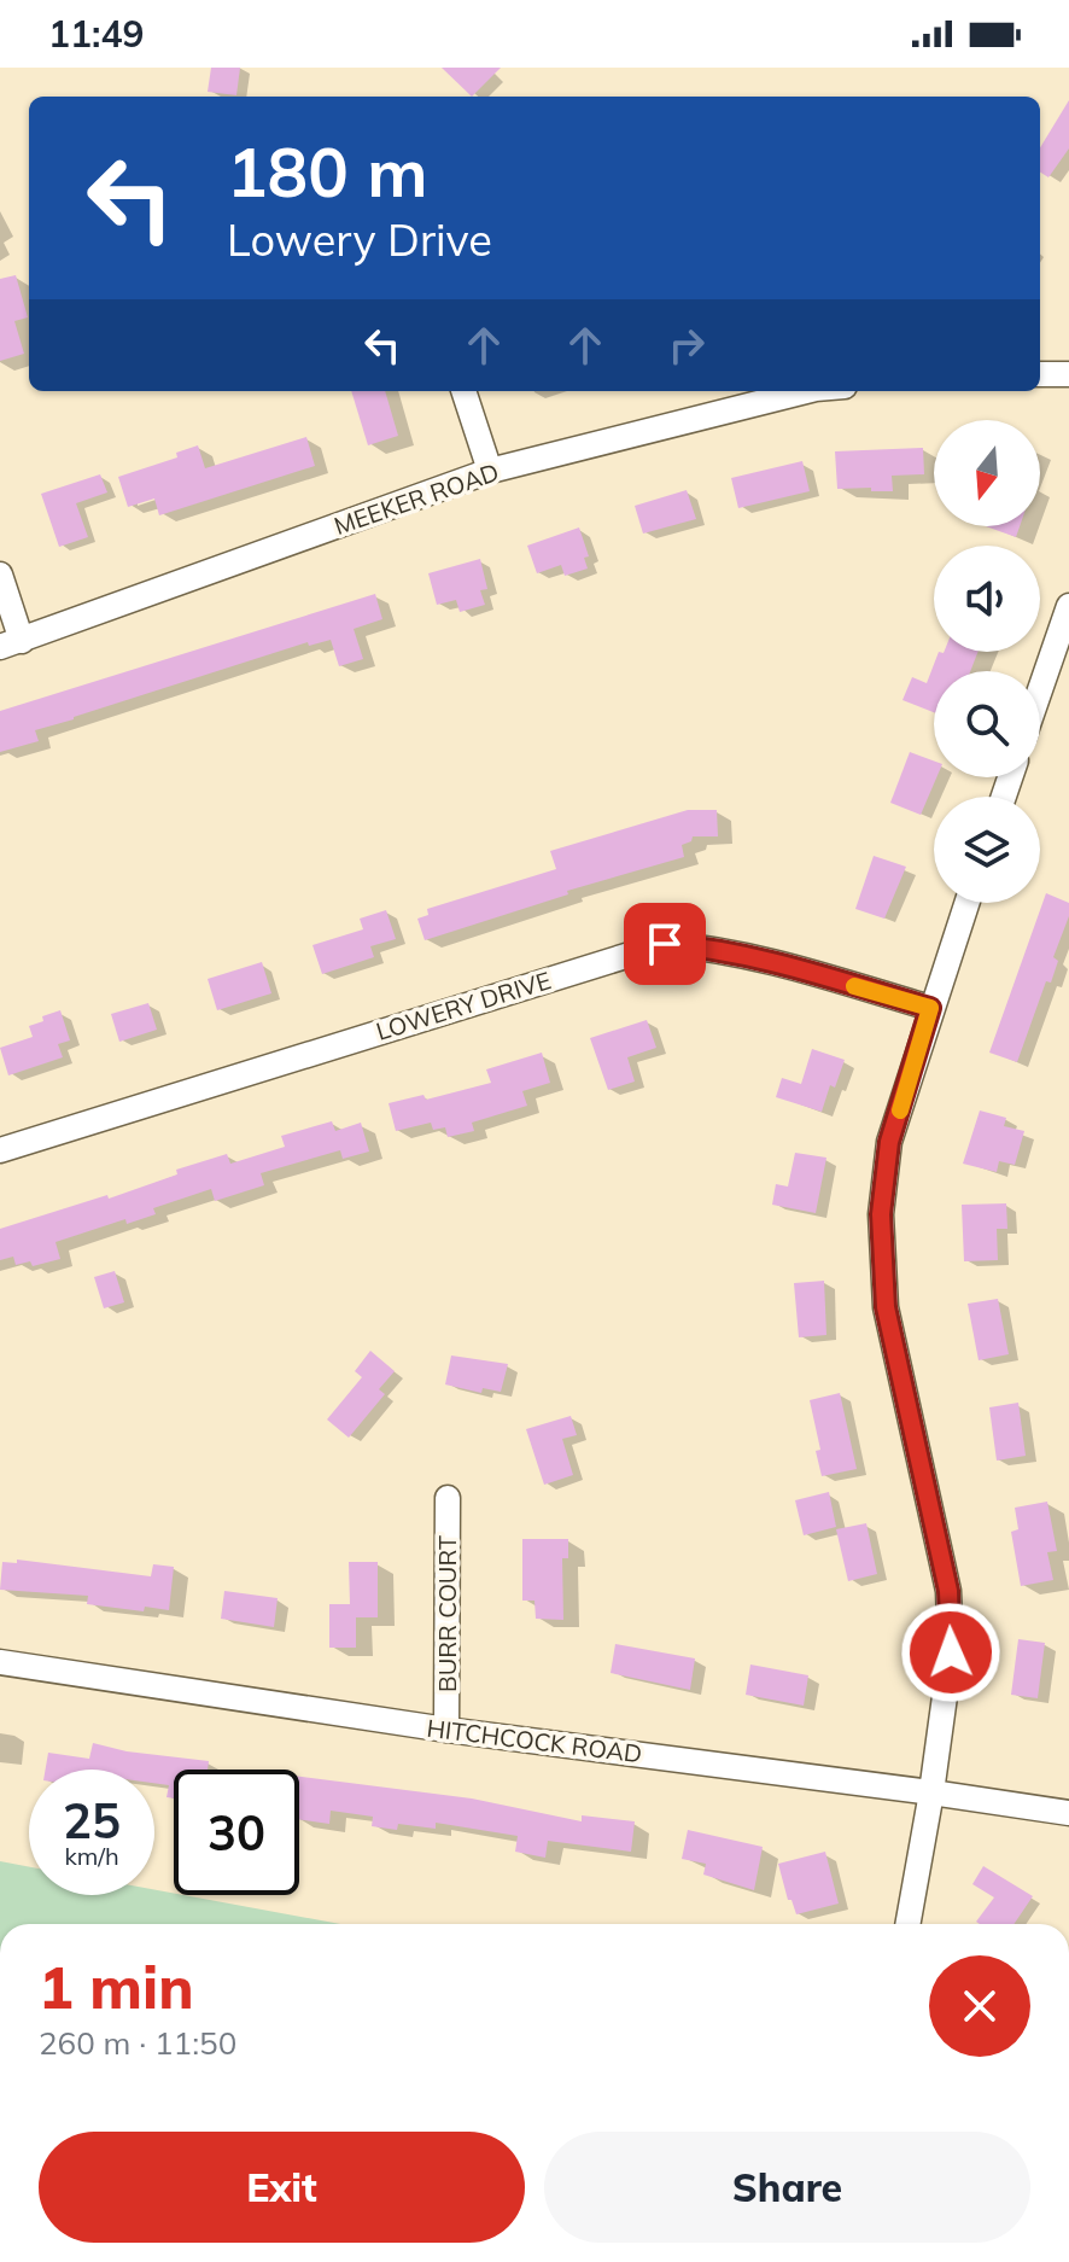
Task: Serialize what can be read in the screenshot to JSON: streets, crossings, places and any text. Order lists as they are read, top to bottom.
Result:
{
  "streets": {
    "street": [
      "MEEKER ROAD",
      "LOWERY DRIVE",
      "BURR COURT",
      "HITCHCOCK ROAD"
    ]
  },
  "crossings": [
    ["BURR COURT", "HITCHCOCK ROAD"]
  ],
  "north": "bottom",
  "page": {
    "status": "11:49",
    "turn": ["180 m", "Lowery Drive"],
    "speed": "25 km/h",
    "limit": "30",
    "heading": ["1 min", "260 m · 11:50"],
    "buttons": ["Exit", "Share"]
  }
}
